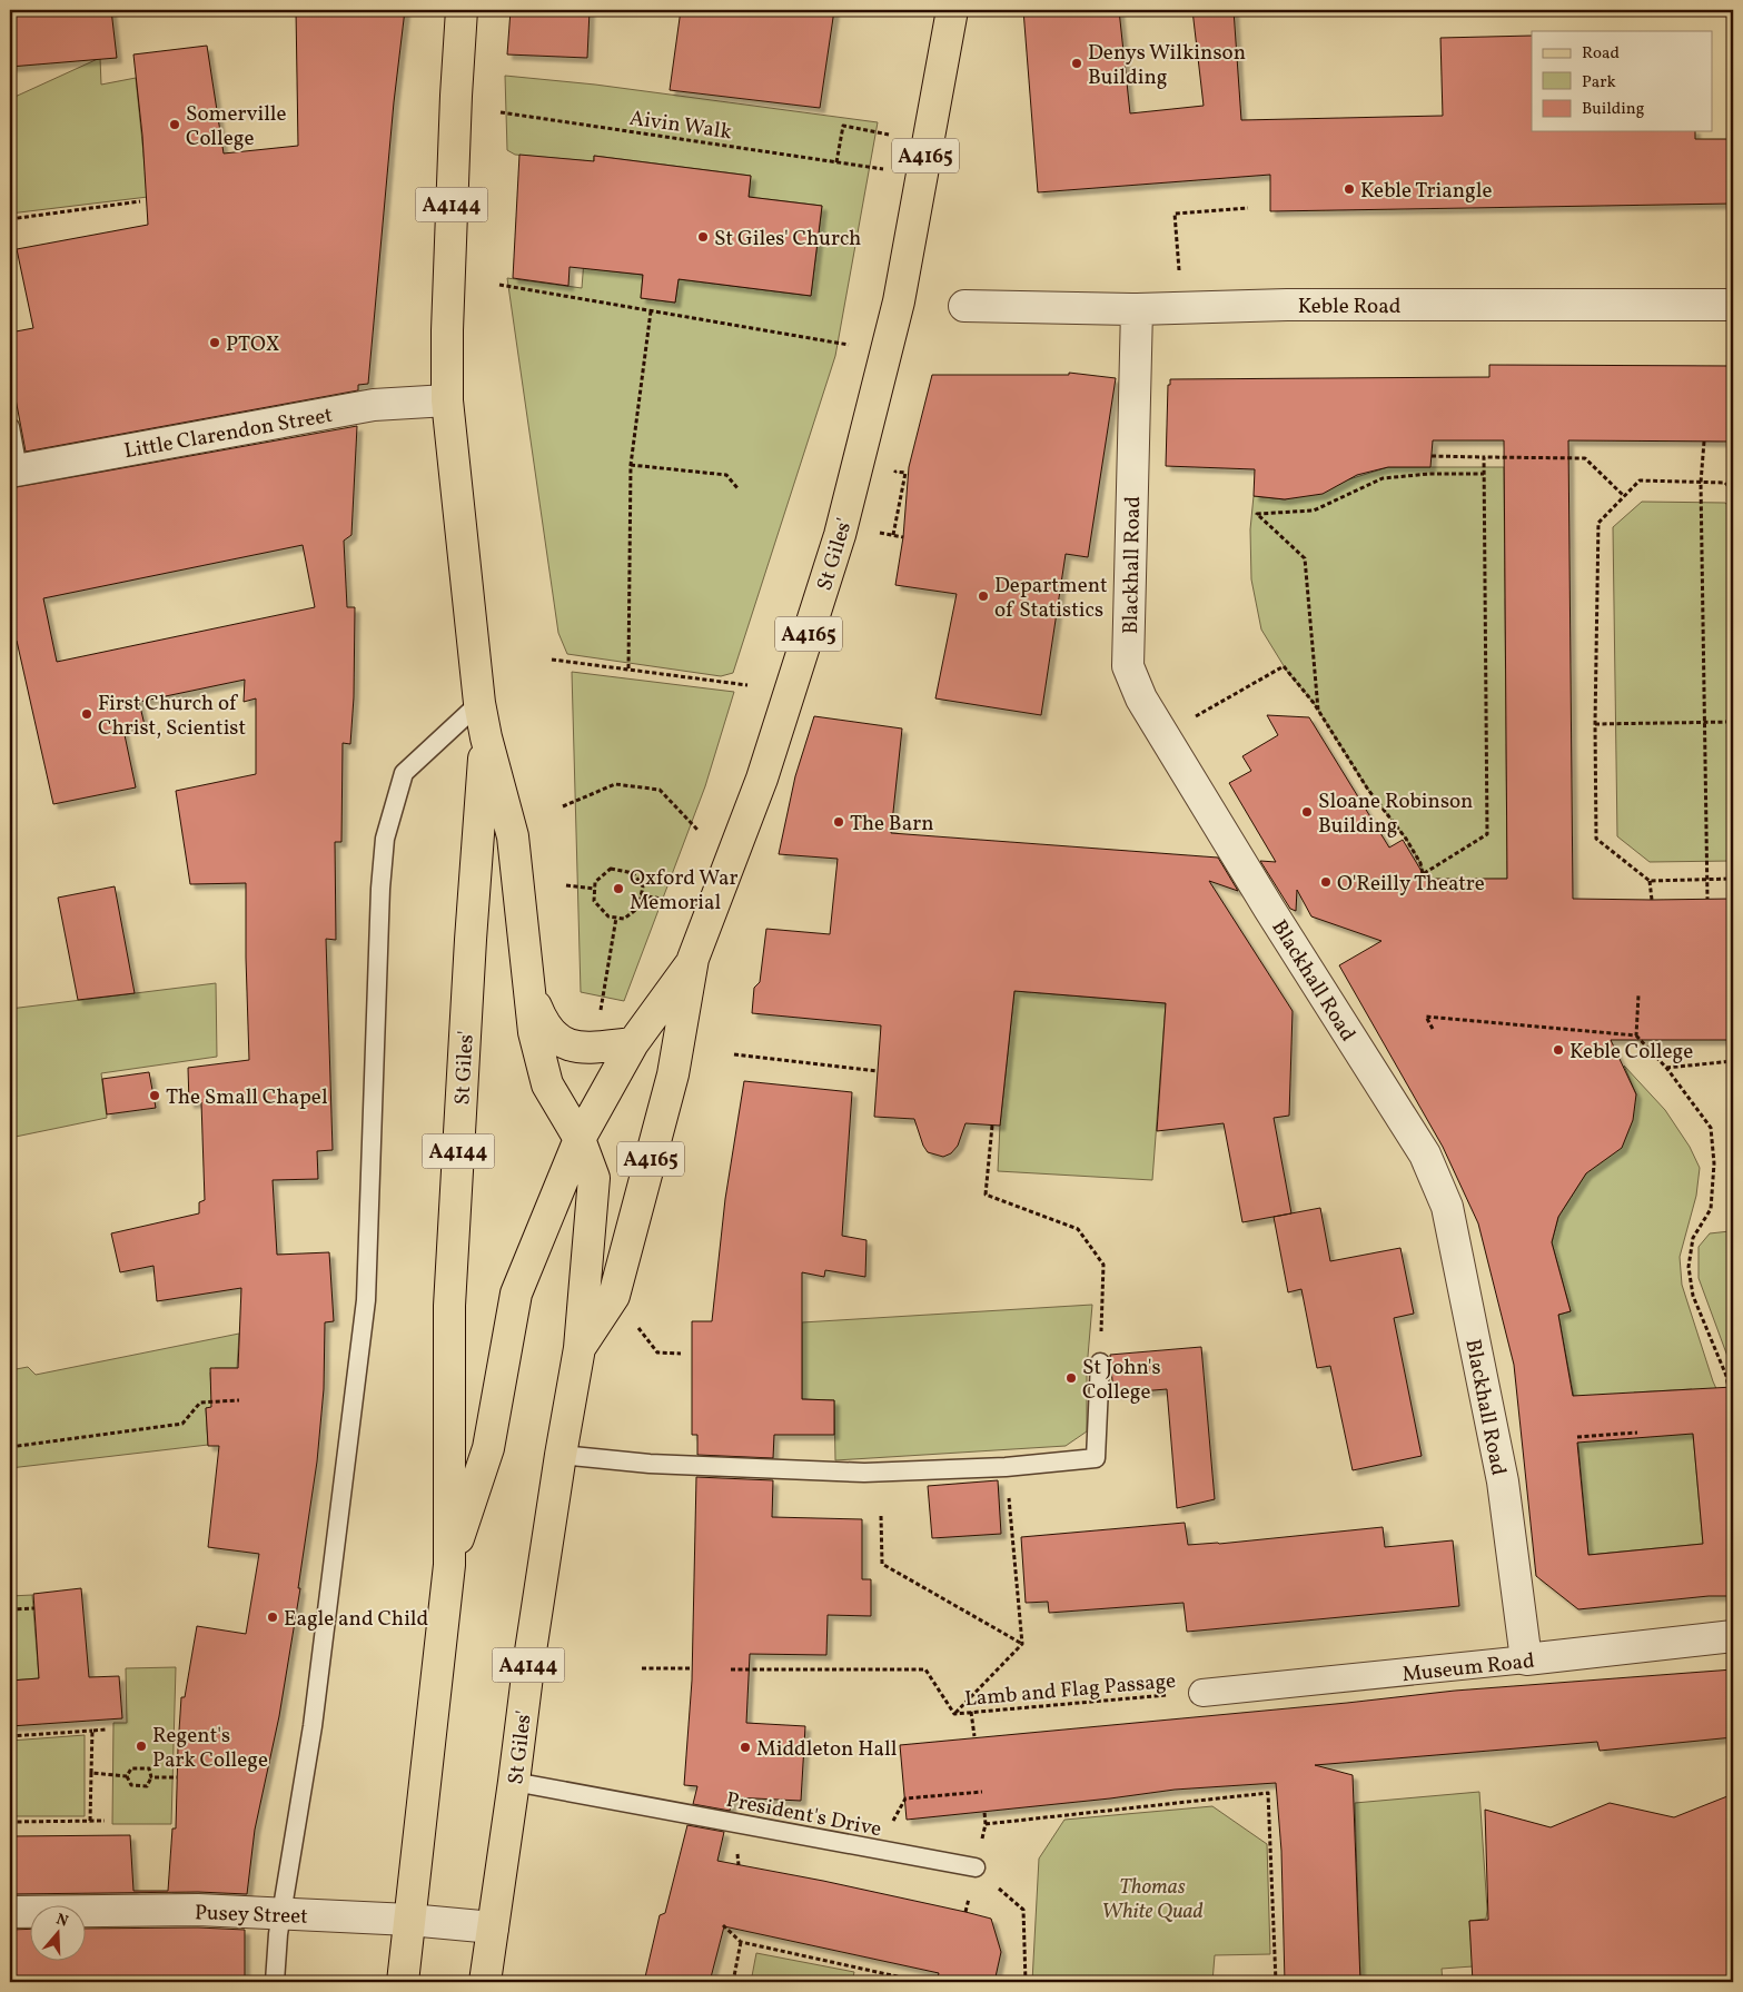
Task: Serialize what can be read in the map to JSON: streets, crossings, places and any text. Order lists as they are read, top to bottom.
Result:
{
  "streets": {
    "main road": ["A4165", "A4144", "St Giles'"],
    "street": [
      "Keble Road",
      "Little Clarendon Street",
      "Blackhall Road",
      "Museum Road",
      "Pusey Street"
    ],
    "lane": ["President's Drive"],
    "path": ["Aivin Walk", "Lamb and Flag Passage"]
  },
  "crossings": [
    ["A4144", "Little Clarendon Street"],
    ["A4144", "St Giles'"],
    ["Keble Road", "Blackhall Road"],
    ["Little Clarendon Street", "St Giles'"],
    ["St Giles'", "President's Drive"],
    ["St Giles'", "Pusey Street"],
    ["Blackhall Road", "Museum Road"],
    ["Museum Road", "Lamb and Flag Passage"]
  ],
  "parks": ["Thomas White Quad"],
  "places": [
    "Denys Wilkinson Building",
    "Somerville College",
    "Keble Triangle",
    "St Giles' Church",
    "PTOX",
    "Department of Statistics",
    "First Church of Christ, Scientist",
    "Sloane Robinson Building",
    "The Barn",
    "O'Reilly Theatre",
    "Oxford War Memorial",
    "Keble College",
    "The Small Chapel",
    "St John's College",
    "Eagle and Child",
    "Regent's Park College",
    "Middleton Hall"
  ],
  "legend": ["Road", "Park", "Building"],
  "north": "top"
}
